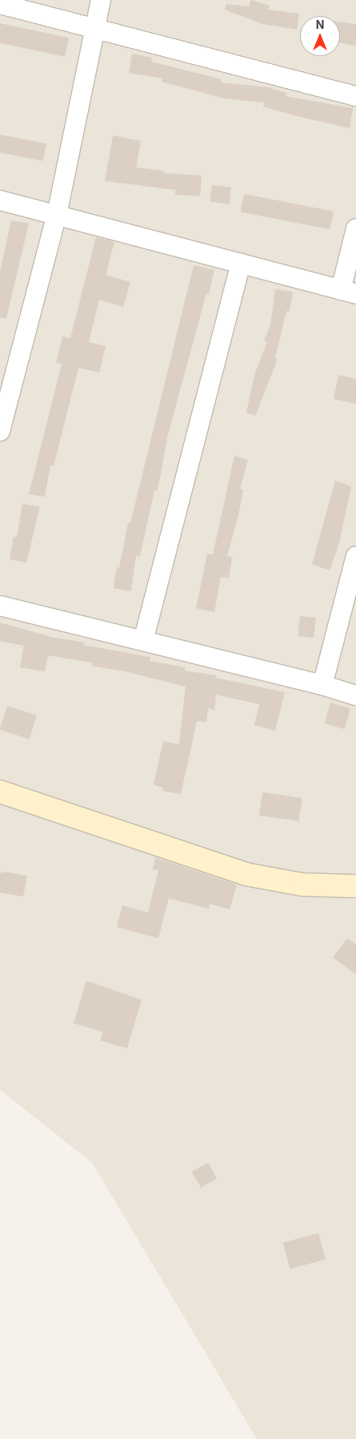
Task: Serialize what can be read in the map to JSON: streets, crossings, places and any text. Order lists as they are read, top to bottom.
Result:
{
  "north": "top"
}
